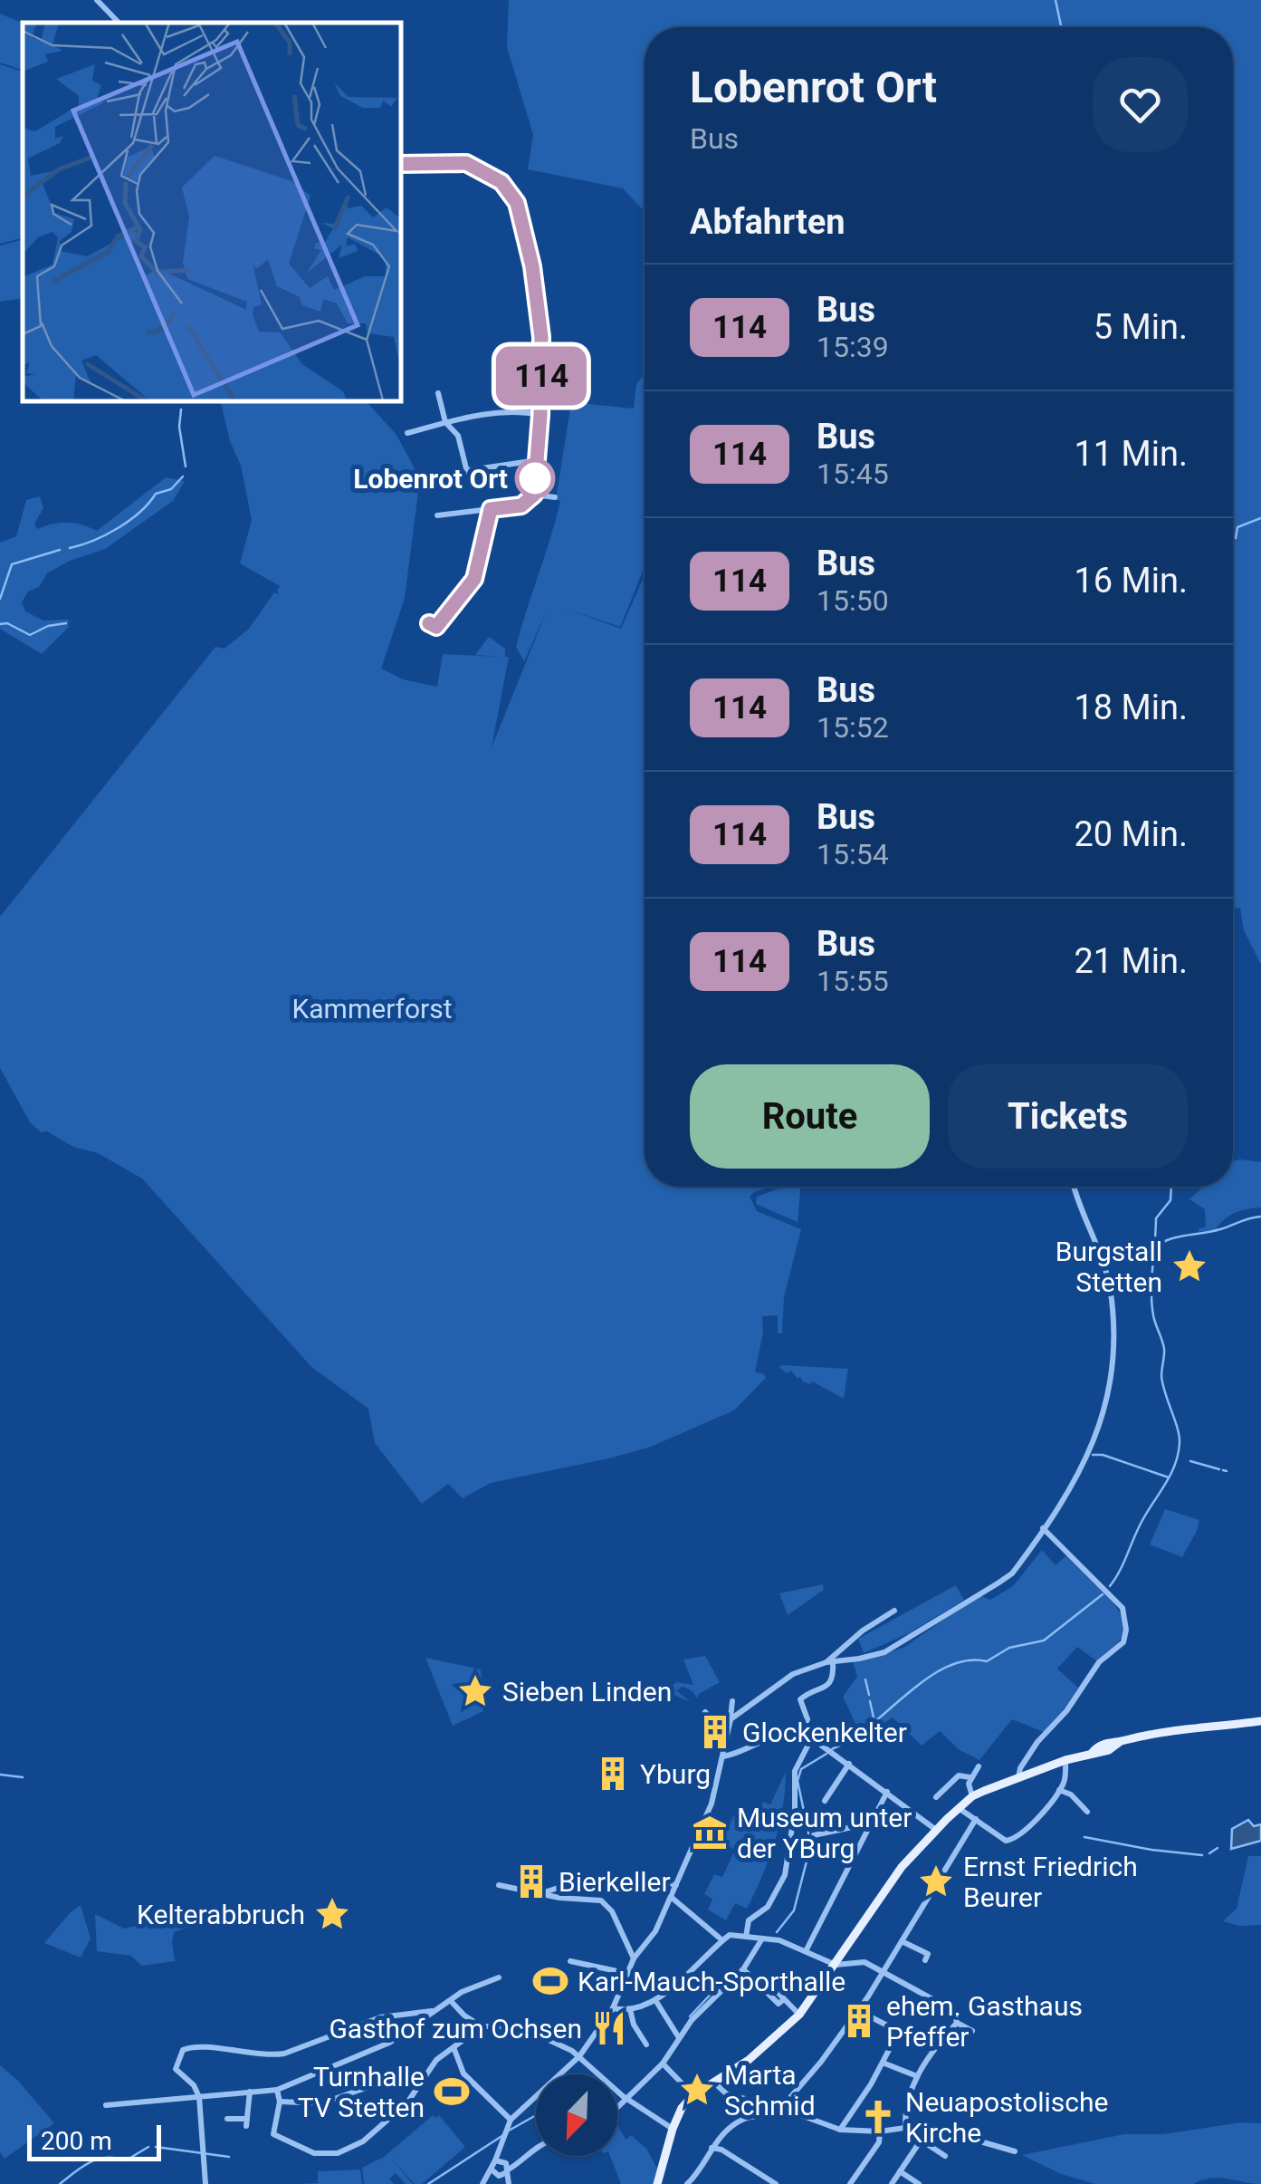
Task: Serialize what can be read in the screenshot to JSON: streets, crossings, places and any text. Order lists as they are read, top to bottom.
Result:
{
  "parks": ["Kammerforst"],
  "places": {
    "other": ["Lobenrot Ort"],
    "place": [
      "Burgstall Stetten",
      "Sieben Linden",
      "Ernst Friedrich Beurer",
      "Kelterabbruch",
      "Marta Schmid"
    ],
    "building": [
      "Glockenkelter",
      "Yburg",
      "Bierkeller",
      "ehem. Gasthaus Pfeffer"
    ],
    "museum": ["Museum unter der YBurg"],
    "sports": ["Karl-Mauch-Sporthalle", "Turnhalle TV Stetten"],
    "restaurant": ["Gasthof zum Ochsen"],
    "church": ["Neuapostolische Kirche"]
  },
  "lines": ["bus line 114"],
  "scale_bar": "200 m",
  "north": "bottom left",
  "page": {
    "on_map": "114",
    "heading": [
      ["Lobenrot Ort", "Bus"],
      "Abfahrten"
    ],
    "list": [
      {
        "mark": "114",
        "name": "Bus",
        "note": "15:39",
        "value": "5 Min."
      },
      {
        "mark": "114",
        "name": "Bus",
        "note": "15:45",
        "value": "11 Min."
      },
      {
        "mark": "114",
        "name": "Bus",
        "note": "15:50",
        "value": "16 Min."
      },
      {
        "mark": "114",
        "name": "Bus",
        "note": "15:52",
        "value": "18 Min."
      },
      {
        "mark": "114",
        "name": "Bus",
        "note": "15:54",
        "value": "20 Min."
      },
      {
        "mark": "114",
        "name": "Bus",
        "note": "15:55",
        "value": "21 Min."
      }
    ],
    "buttons": ["Route", "Tickets"],
    "scale": "200 m"
  }
}
